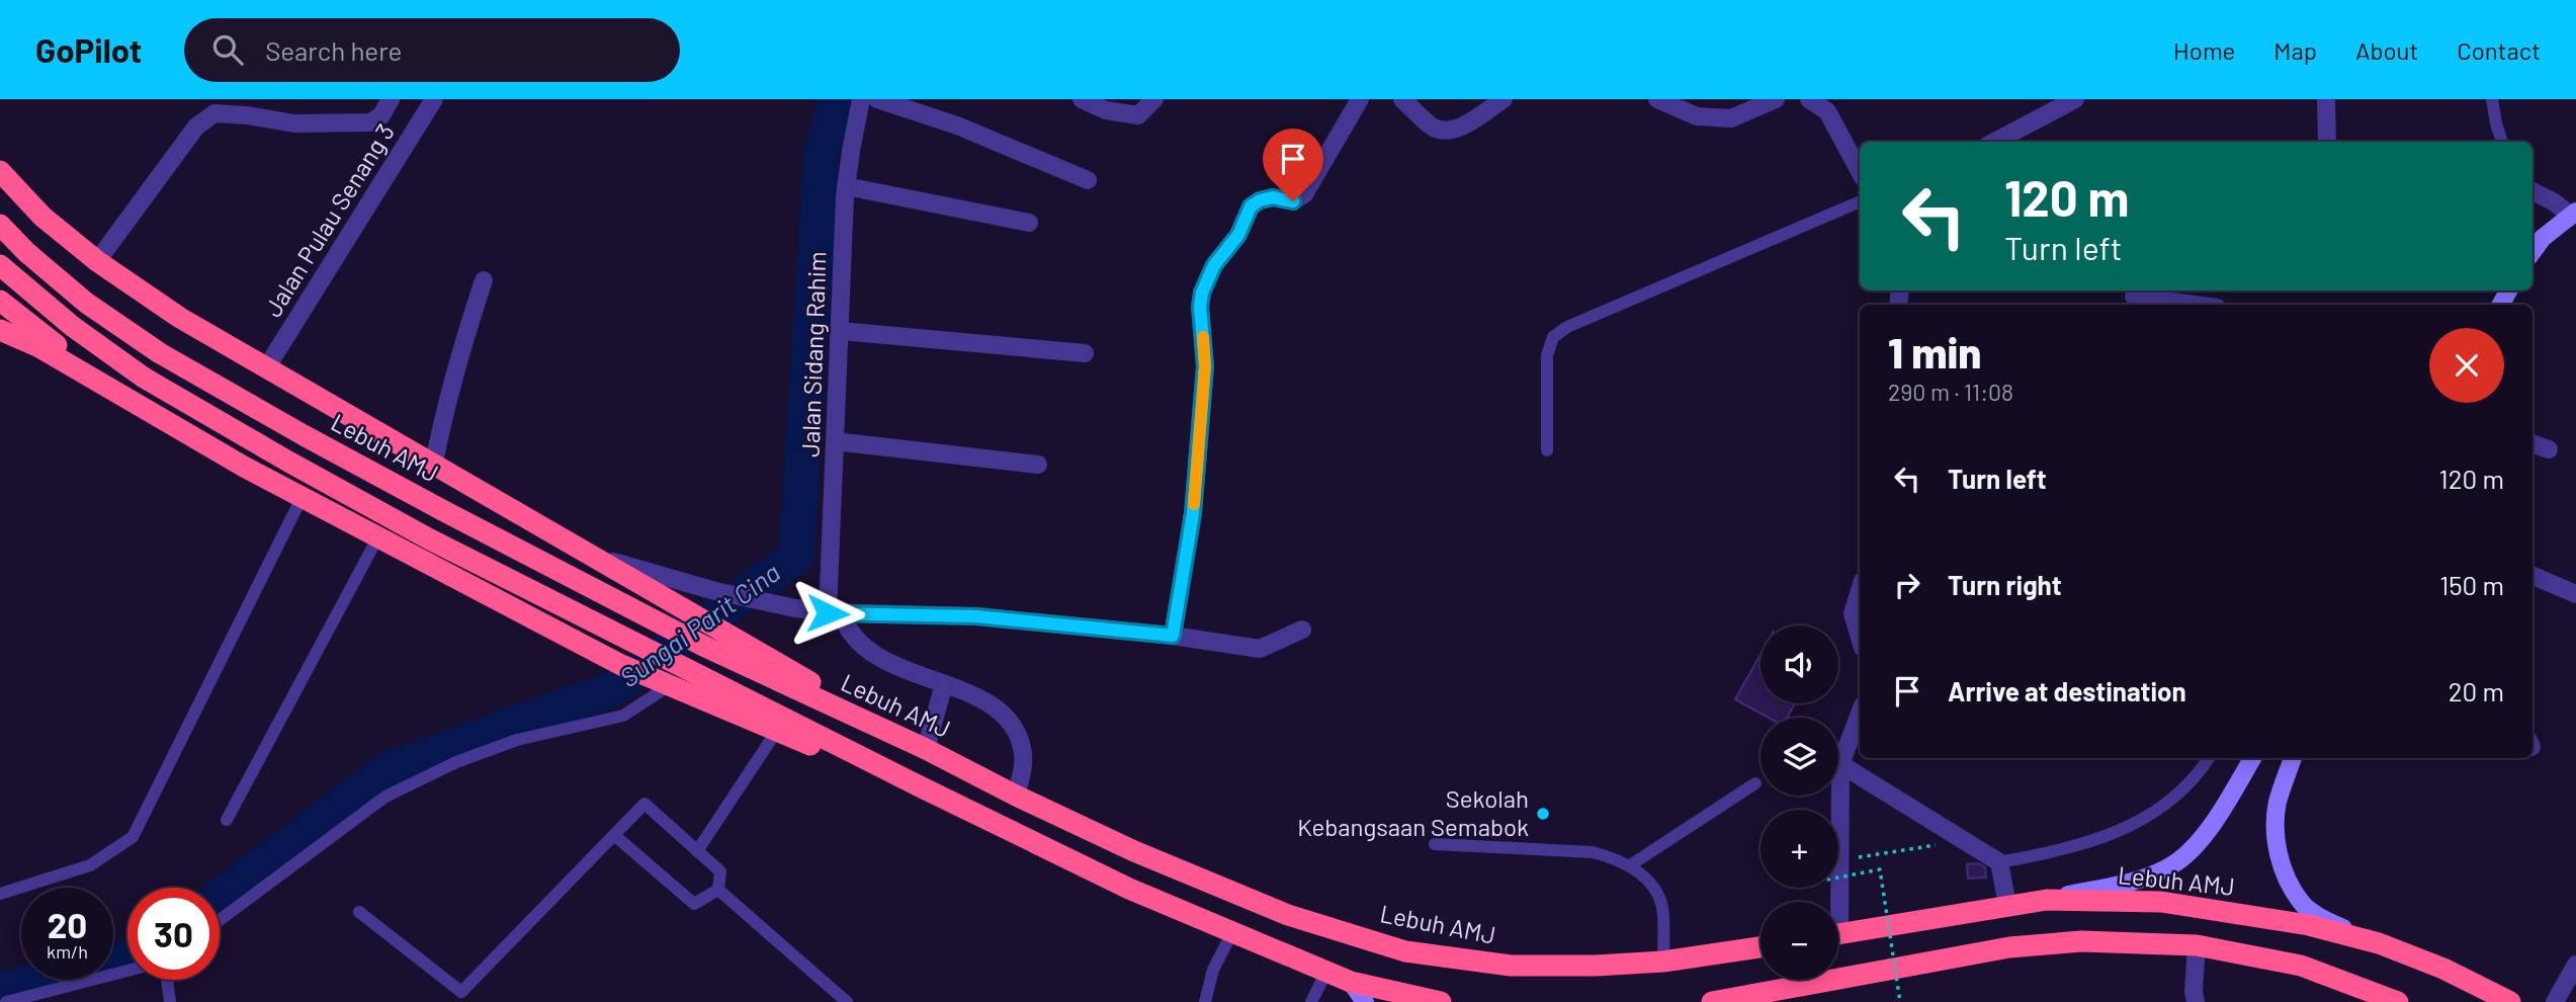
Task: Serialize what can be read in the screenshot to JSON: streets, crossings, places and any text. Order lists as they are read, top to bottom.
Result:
{
  "streets": {
    "highway": ["Lebuh AMJ"],
    "street": ["Jalan Pulau Senang 3", "Jalan Sidang Rahim"]
  },
  "water": ["Sungai Parit Cina"],
  "places": ["Sekolah Kebangsaan Semabok"],
  "page": {
    "header": "GoPilot",
    "search": "Search here",
    "nav": [
      "Home",
      "Map",
      "About",
      "Contact"
    ],
    "turn": ["120 m", "Turn left"],
    "heading": ["1 min", "290 m · 11:08"],
    "list": [
      {
        "name": "Turn left",
        "value": "120 m"
      },
      {
        "name": "Turn right",
        "value": "150 m"
      },
      {
        "name": "Arrive at destination",
        "value": "20 m"
      }
    ],
    "map_buttons": ["+", "−"],
    "speed": "20 km/h",
    "limit": "30"
  }
}
